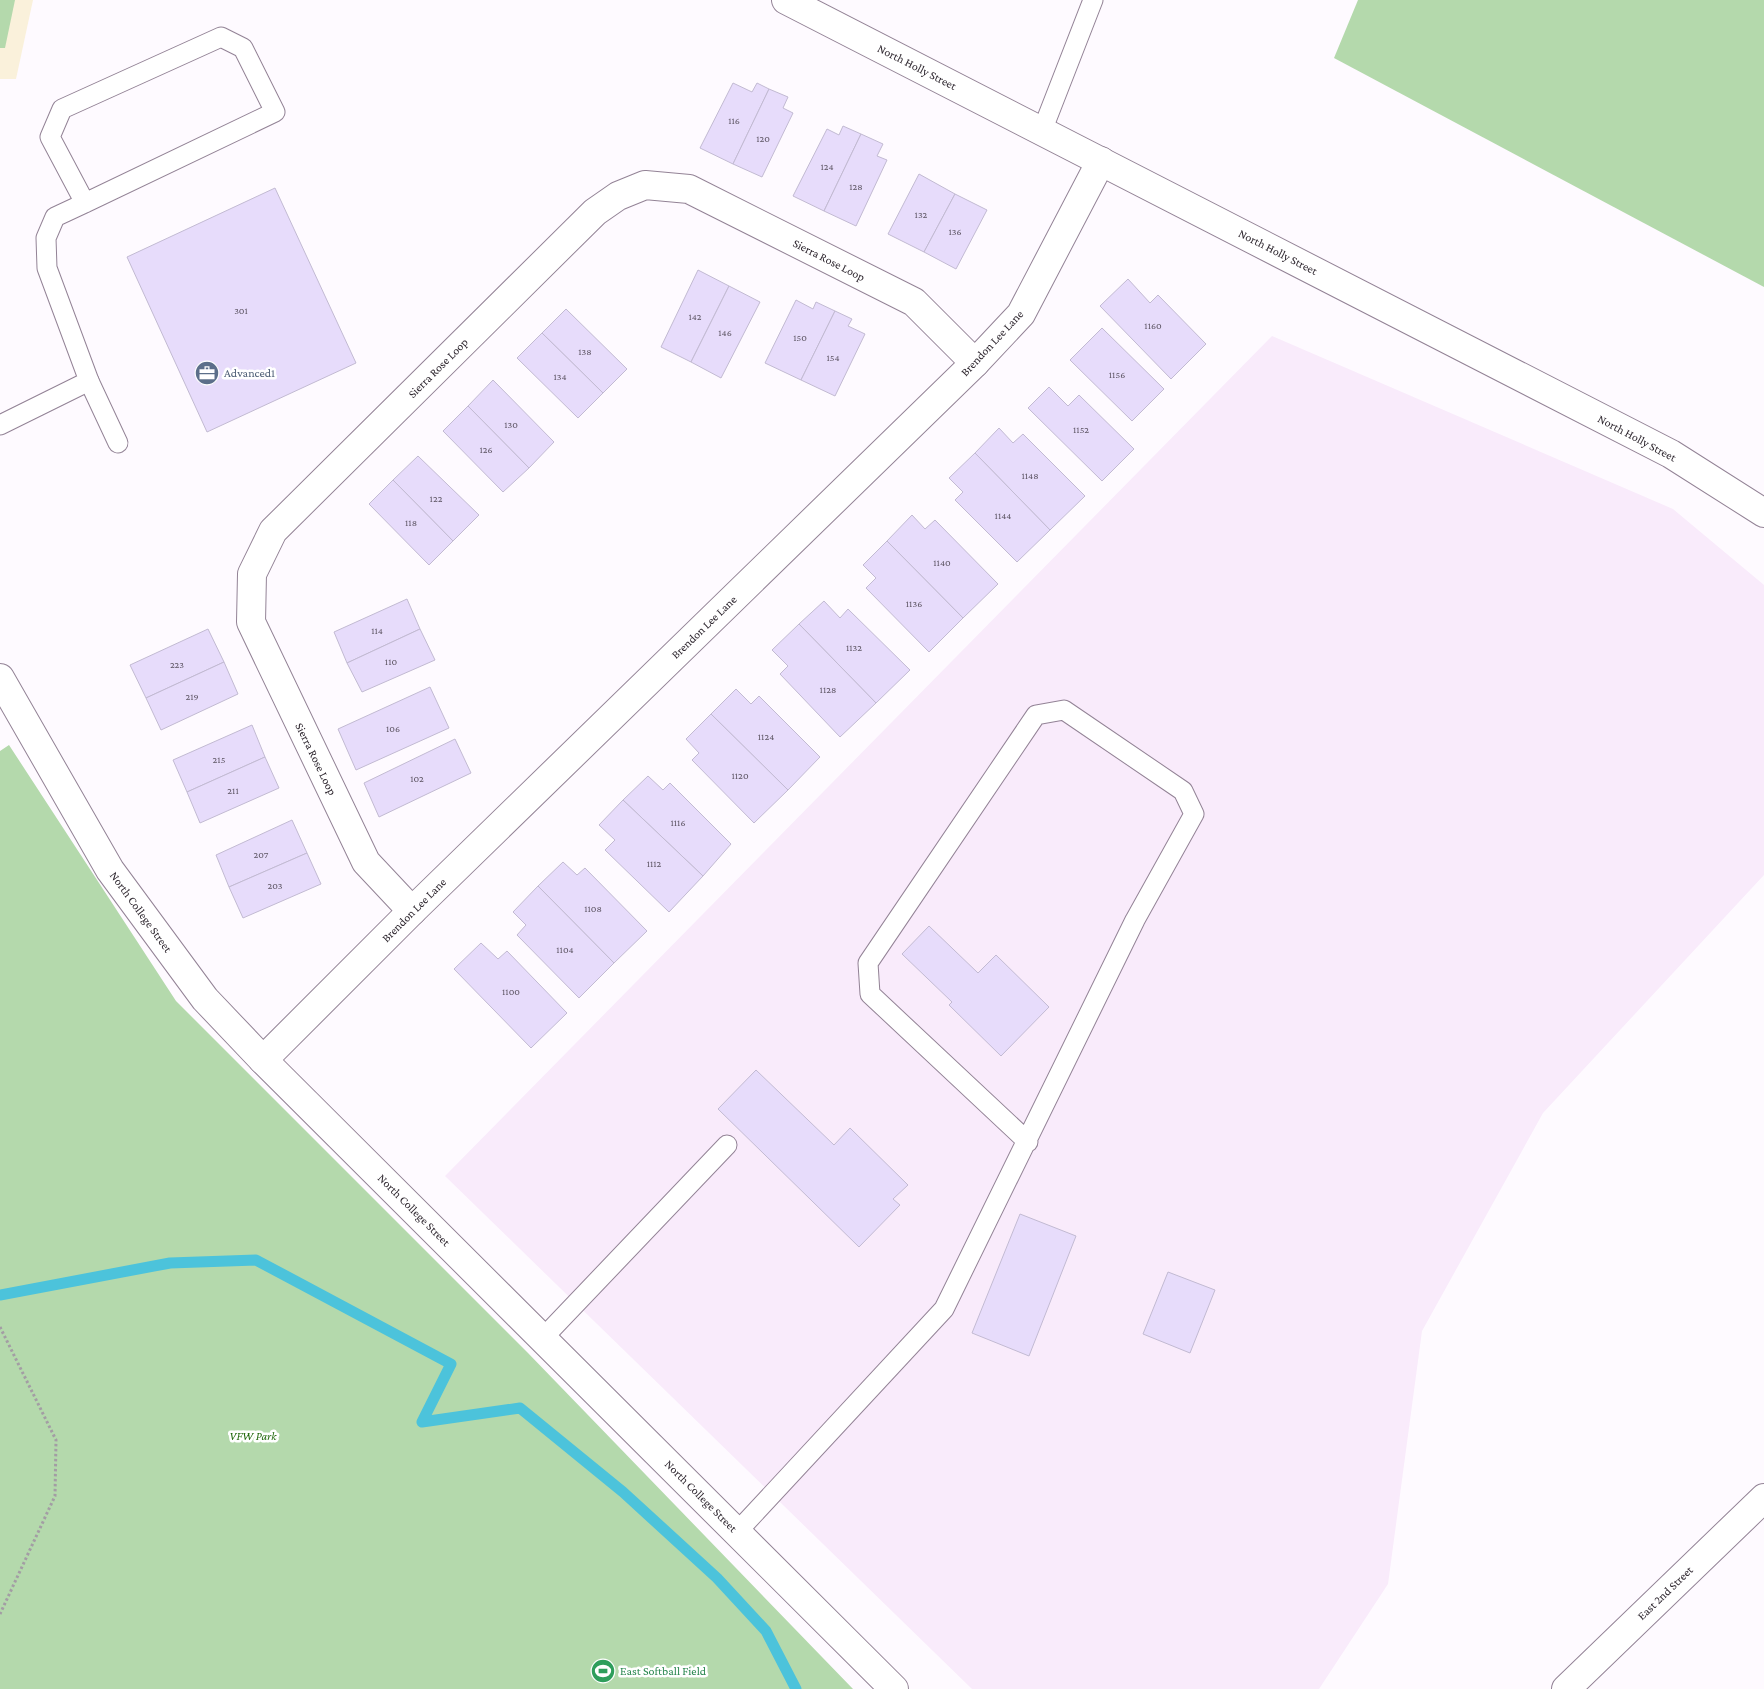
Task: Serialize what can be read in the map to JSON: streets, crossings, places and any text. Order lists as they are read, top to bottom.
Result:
{
  "streets": {
    "street": [
      "North Holly Street",
      "Sierra Rose Loop",
      "Brendon Lee Lane",
      "North College Street",
      "East 2nd Street"
    ]
  },
  "crossings": [
    ["North Holly Street", "Brendon Lee Lane"],
    ["Sierra Rose Loop", "Brendon Lee Lane"],
    ["Brendon Lee Lane", "North College Street"]
  ],
  "parks": ["VFW Park"],
  "places": {
    "office": ["Advanced1"],
    "sports": ["East Softball Field"]
  },
  "house_numbers": [
    "116",
    "120",
    "124",
    "128",
    "132",
    "136",
    "301",
    "142",
    "1160",
    "146",
    "150",
    "138",
    "154",
    "1156",
    "134",
    "130",
    "1152",
    "126",
    "1148",
    "122",
    "1144",
    "118",
    "1140",
    "1136",
    "114",
    "1132",
    "110",
    "223",
    "1128",
    "219",
    "106",
    "1124",
    "215",
    "1120",
    "102",
    "211",
    "1116",
    "207",
    "1112",
    "203",
    "1108",
    "1104",
    "1100"
  ]
}
